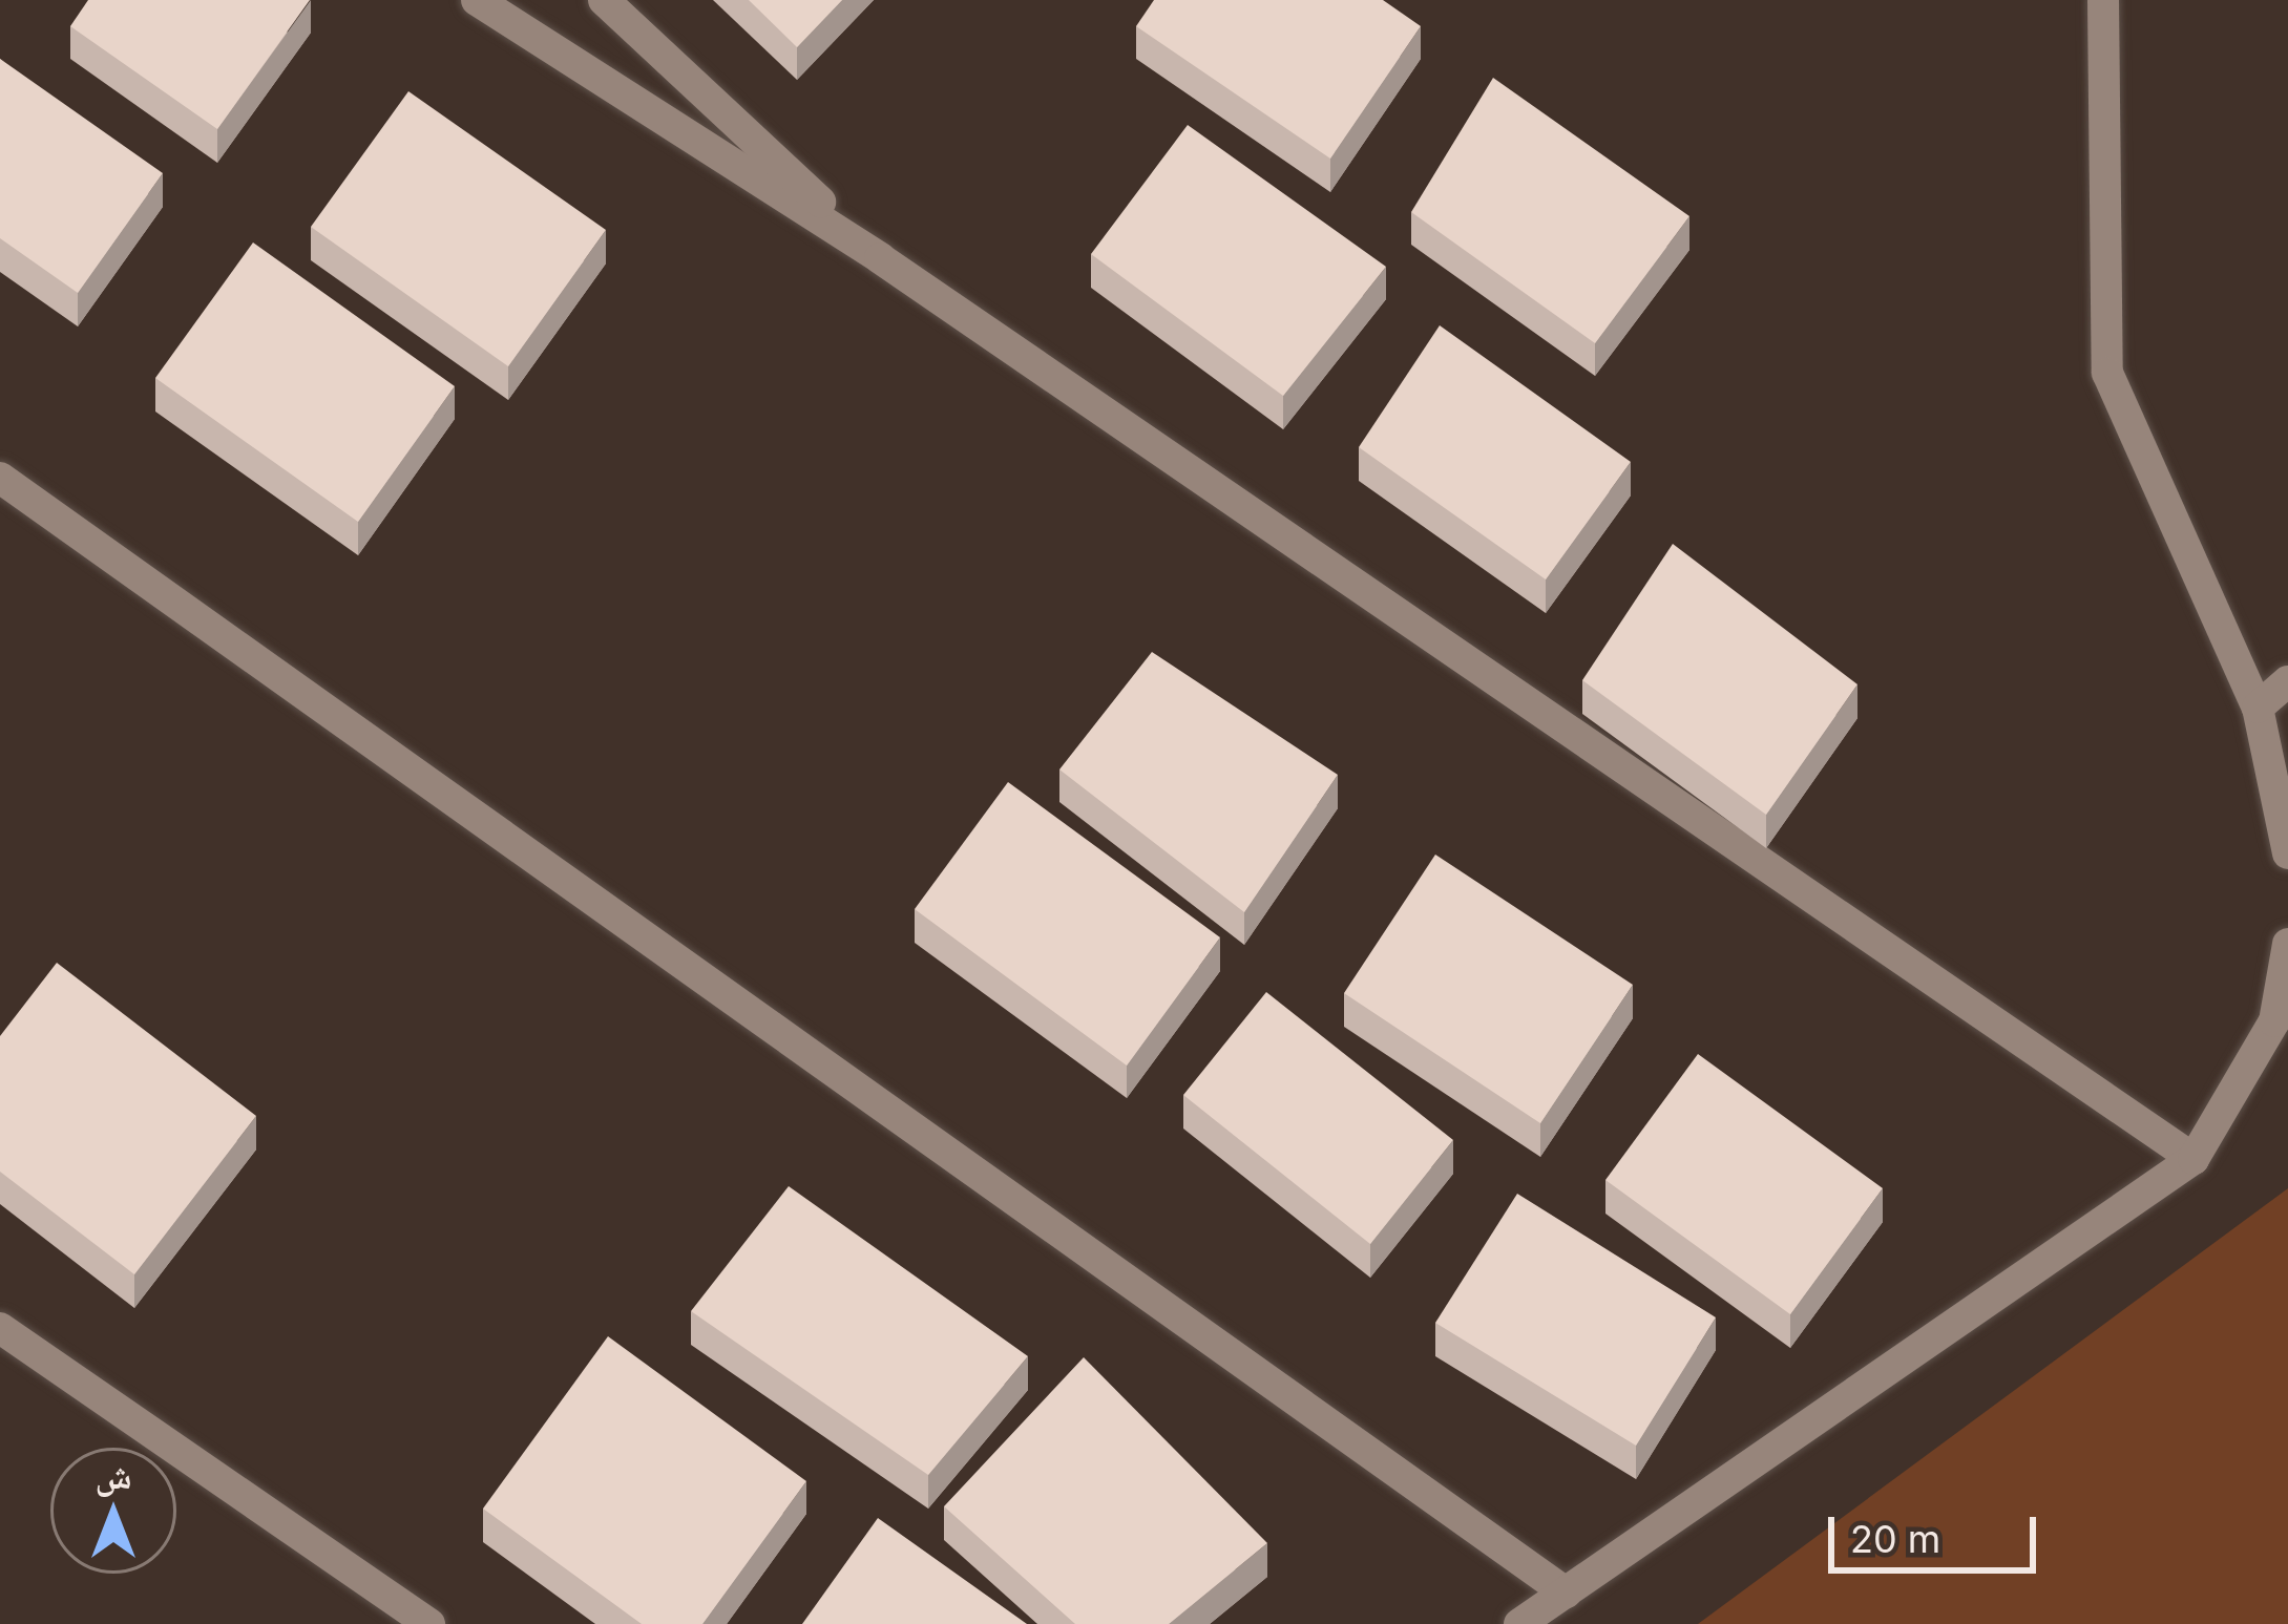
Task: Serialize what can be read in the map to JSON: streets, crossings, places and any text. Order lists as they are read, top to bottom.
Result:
{
  "scale_bar": "20 m",
  "north": "top"
}
